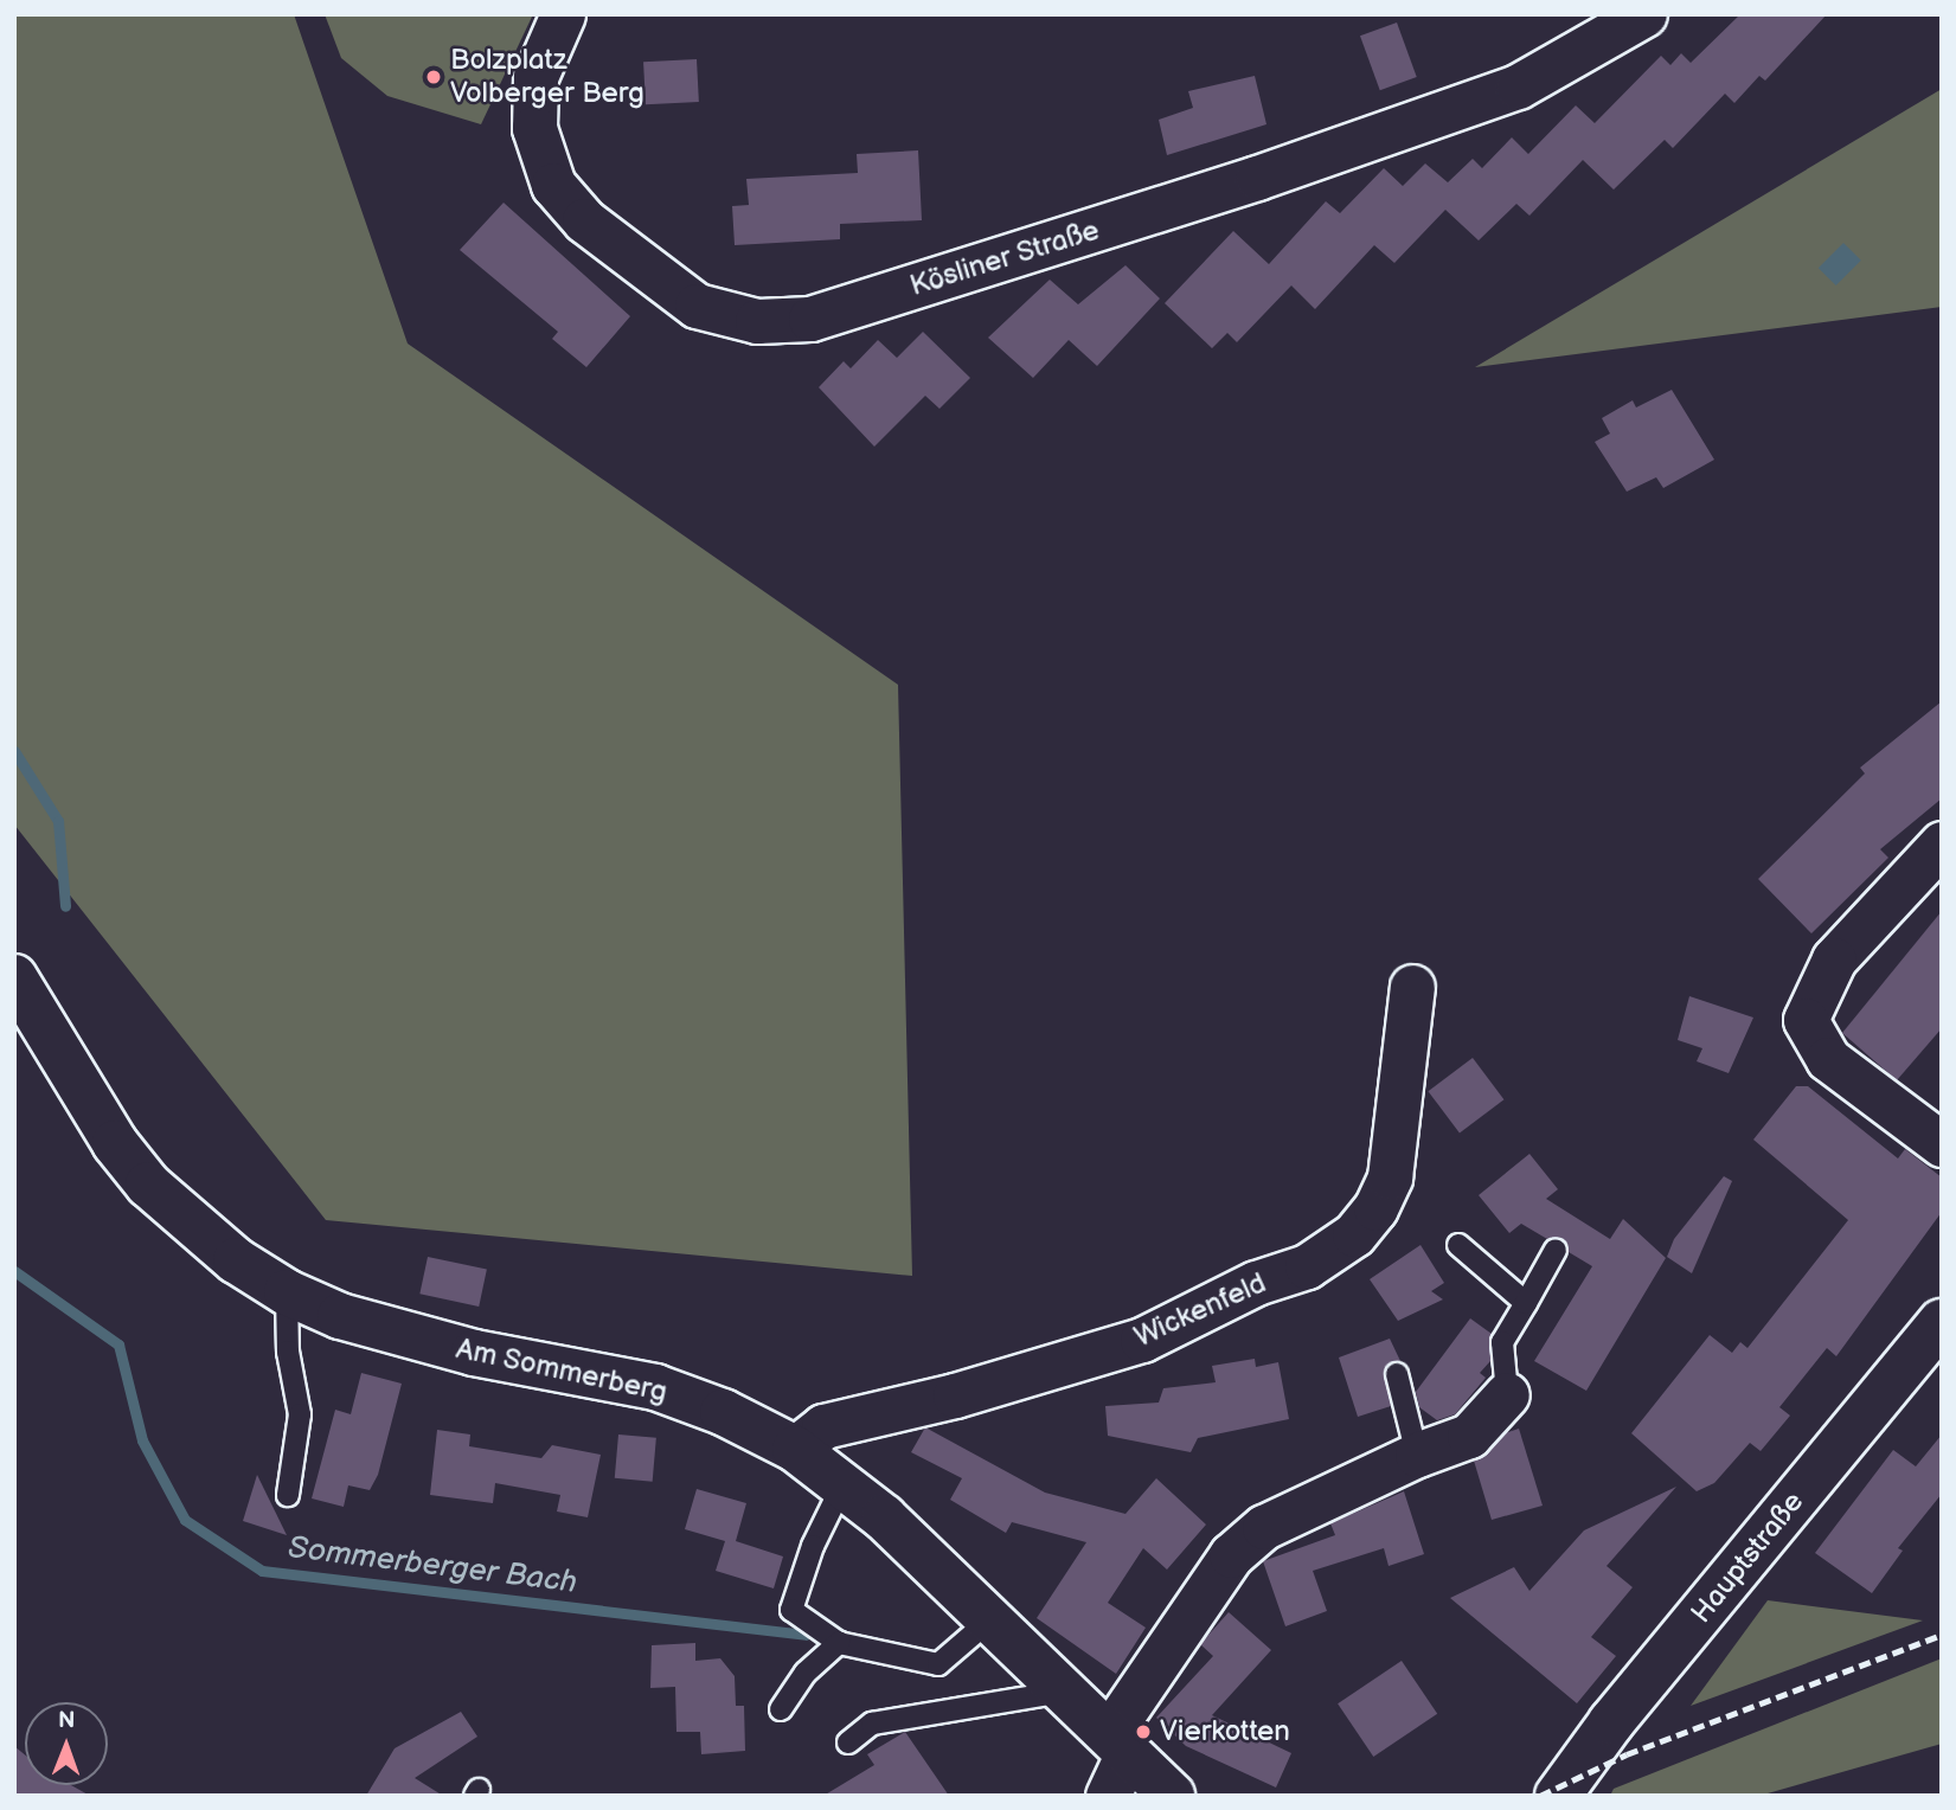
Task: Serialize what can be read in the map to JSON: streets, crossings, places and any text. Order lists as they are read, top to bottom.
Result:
{
  "streets": {
    "street": [
      "Kösliner Straße",
      "Wickenfeld",
      "Am Sommerberg",
      "Hauptstraße"
    ]
  },
  "crossings": [
    ["Wickenfeld", "Am Sommerberg"]
  ],
  "water": ["Sommerberger Bach"],
  "places": ["Bolzplatz Volberger Berg", "Vierkotten"],
  "north": "top"
}
